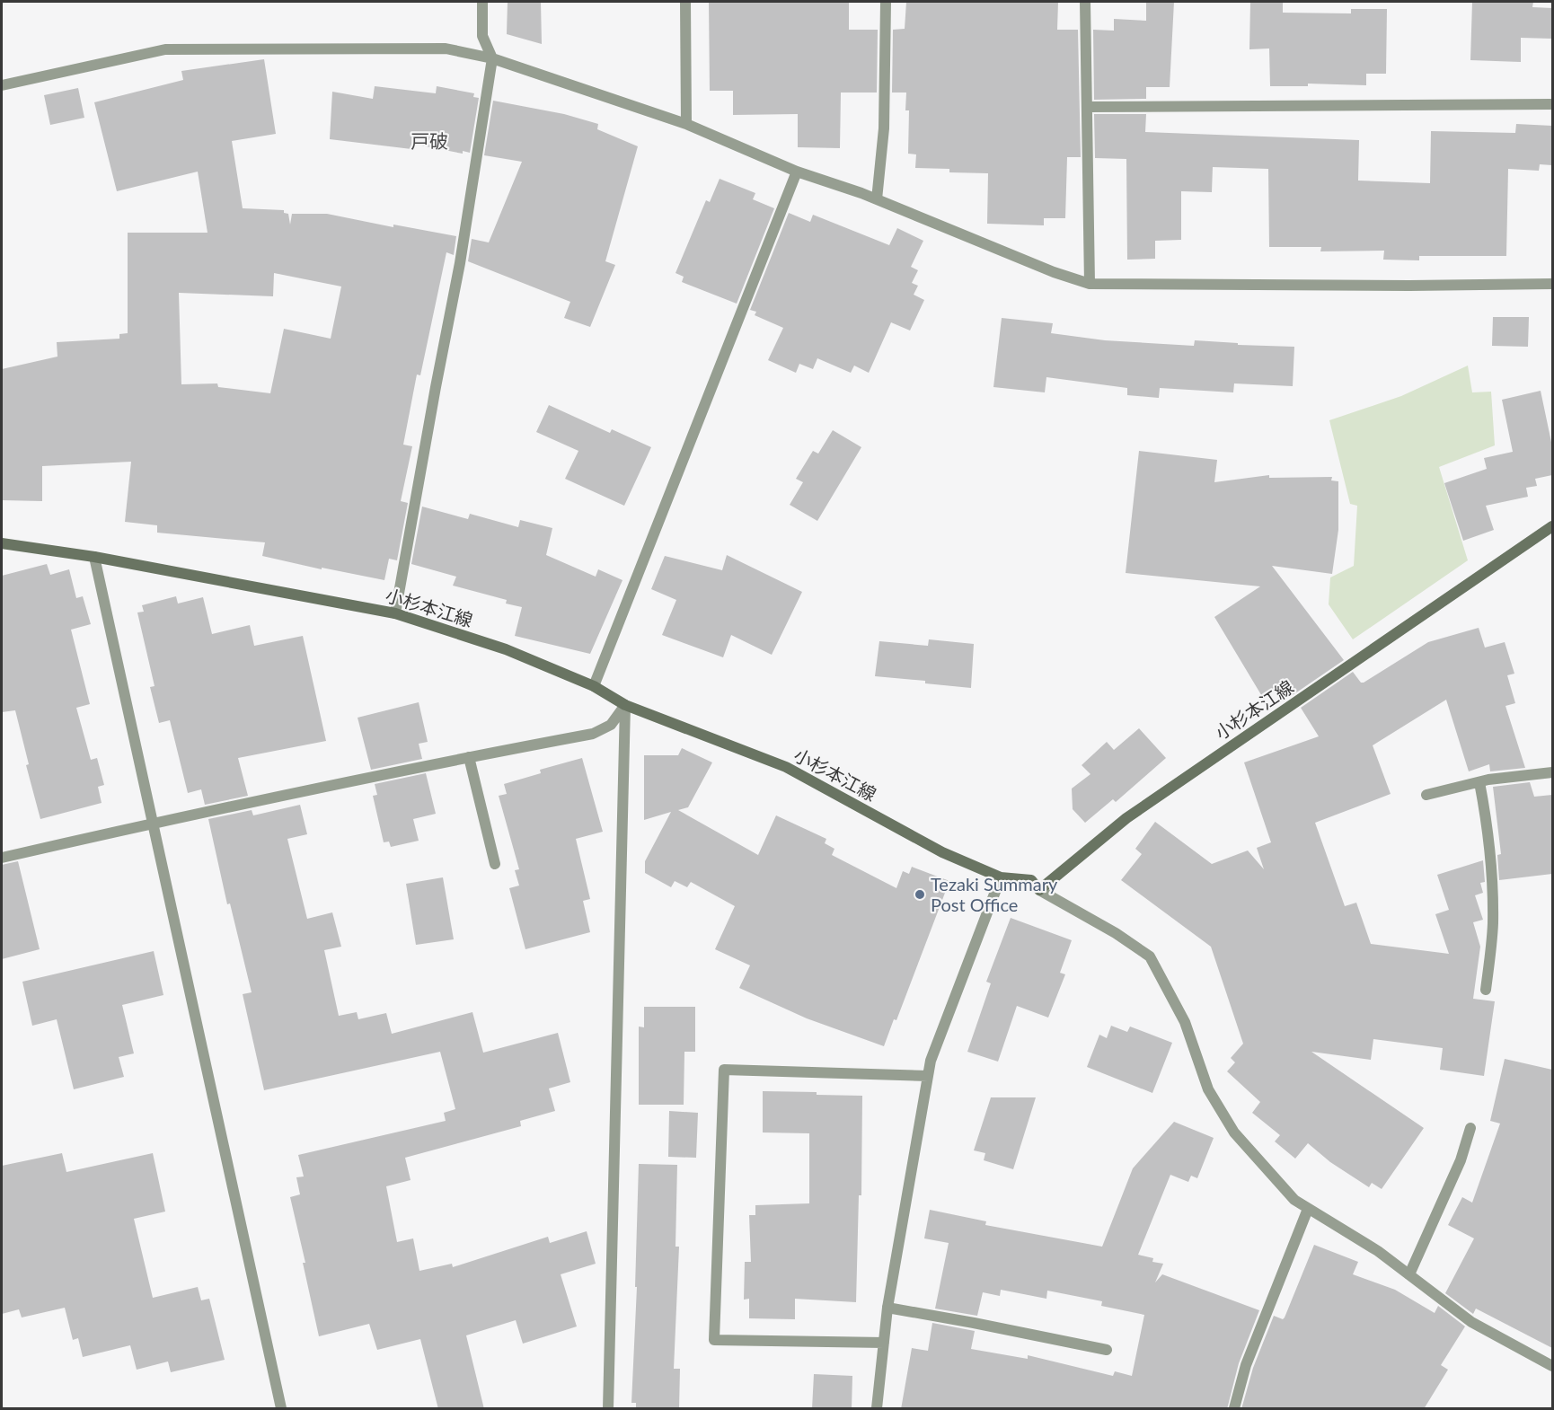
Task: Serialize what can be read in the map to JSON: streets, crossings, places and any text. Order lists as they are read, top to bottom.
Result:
{
  "streets": {
    "main road": ["小杉本江線"]
  },
  "districts": ["戸破"],
  "places": ["Tezaki Summary Post Office"]
}
